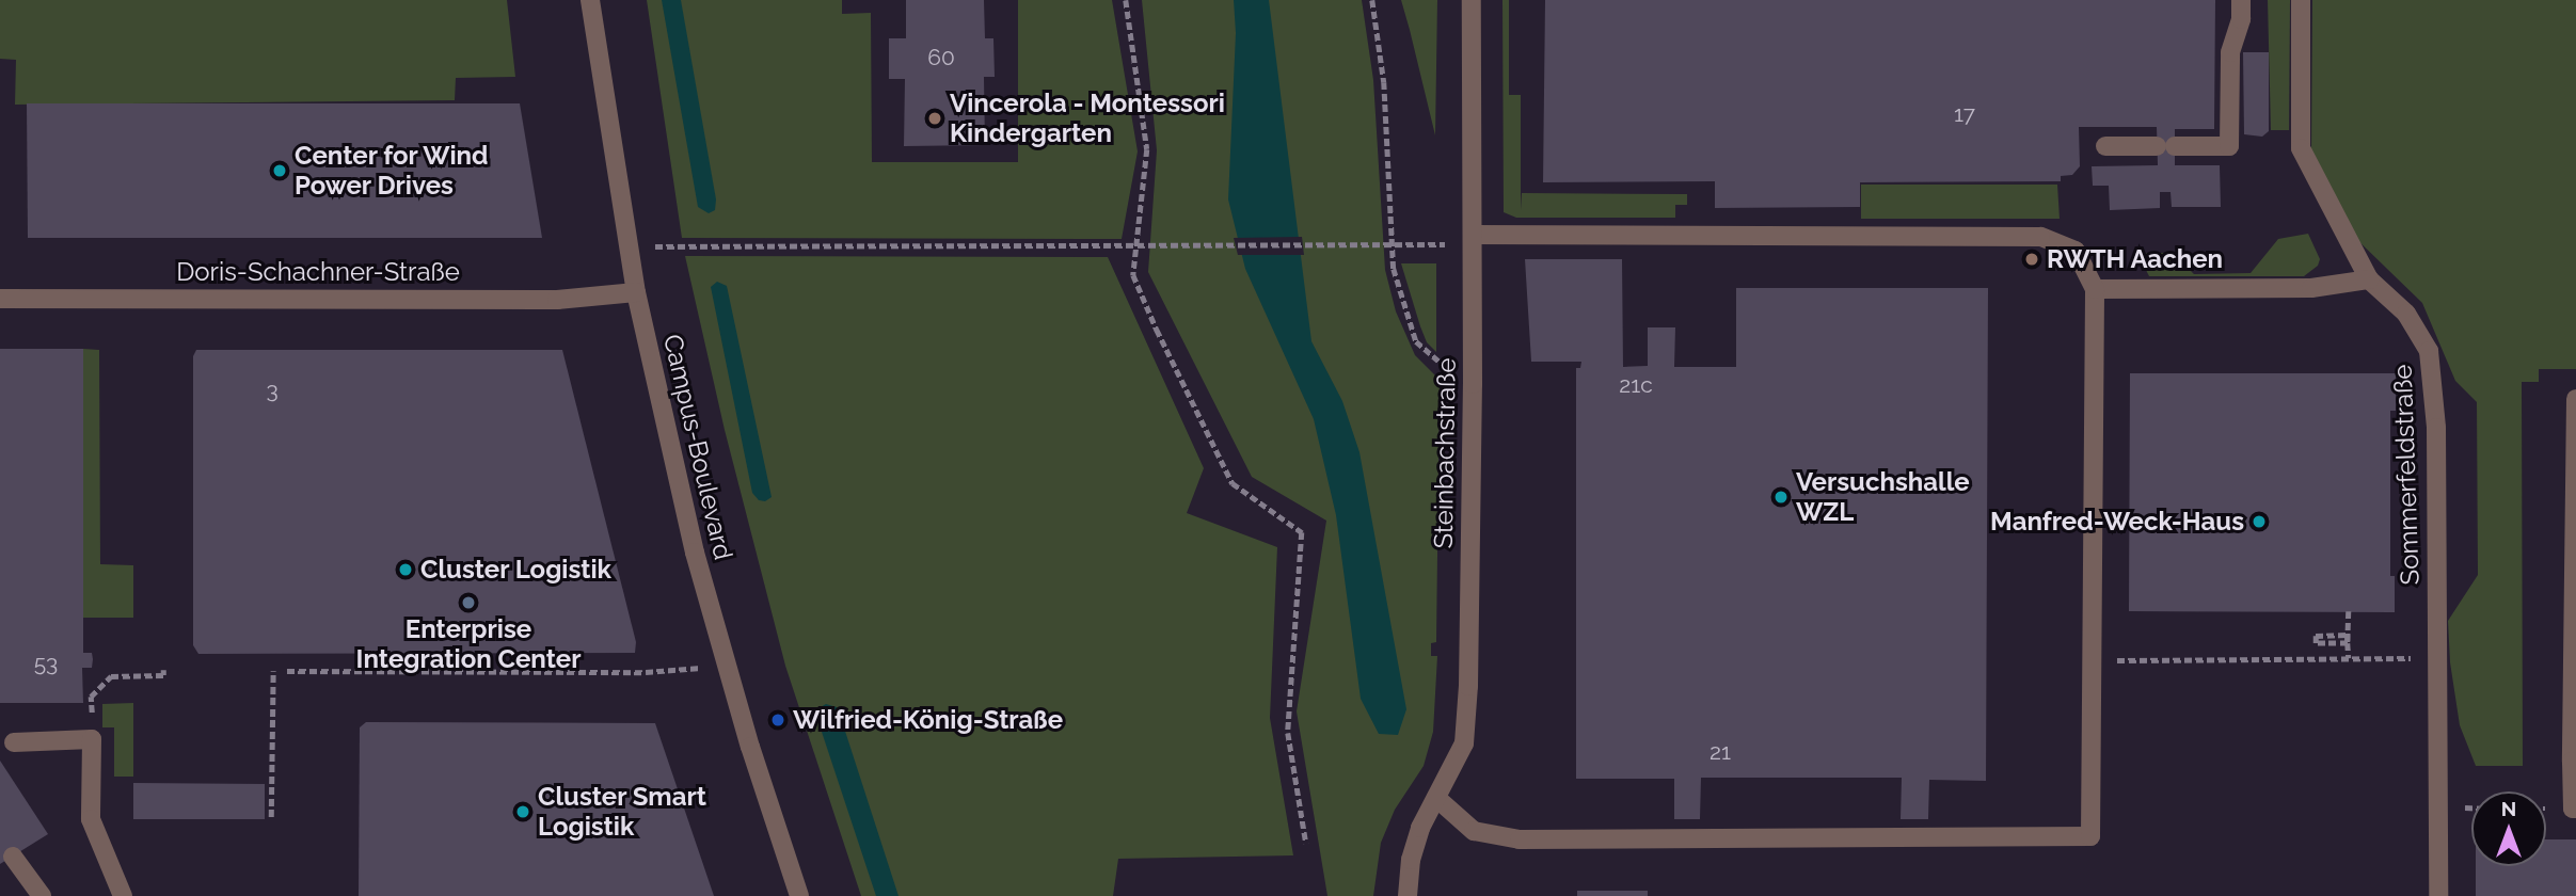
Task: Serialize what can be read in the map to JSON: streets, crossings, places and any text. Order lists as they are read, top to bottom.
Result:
{
  "streets": {
    "street": [
      "Doris-Schachner-Straße",
      "Campus-Boulevard",
      "Steinbachstraße",
      "Sommerfeldstraße"
    ]
  },
  "crossings": [
    ["Doris-Schachner-Straße", "Campus-Boulevard"]
  ],
  "places": [
    "Vincerola - Montessori Kindergarten",
    "Center for Wind Power Drives",
    "RWTH Aachen",
    "Versuchshalle WZL",
    "Manfred-Weck-Haus",
    "Cluster Logistik",
    "Enterprise Integration Center",
    "Wilfried-König-Straße",
    "Cluster Smart Logistik"
  ],
  "house_numbers": [
    "60",
    "17",
    "21c",
    "3",
    "53",
    "21"
  ],
  "north": "top"
}
